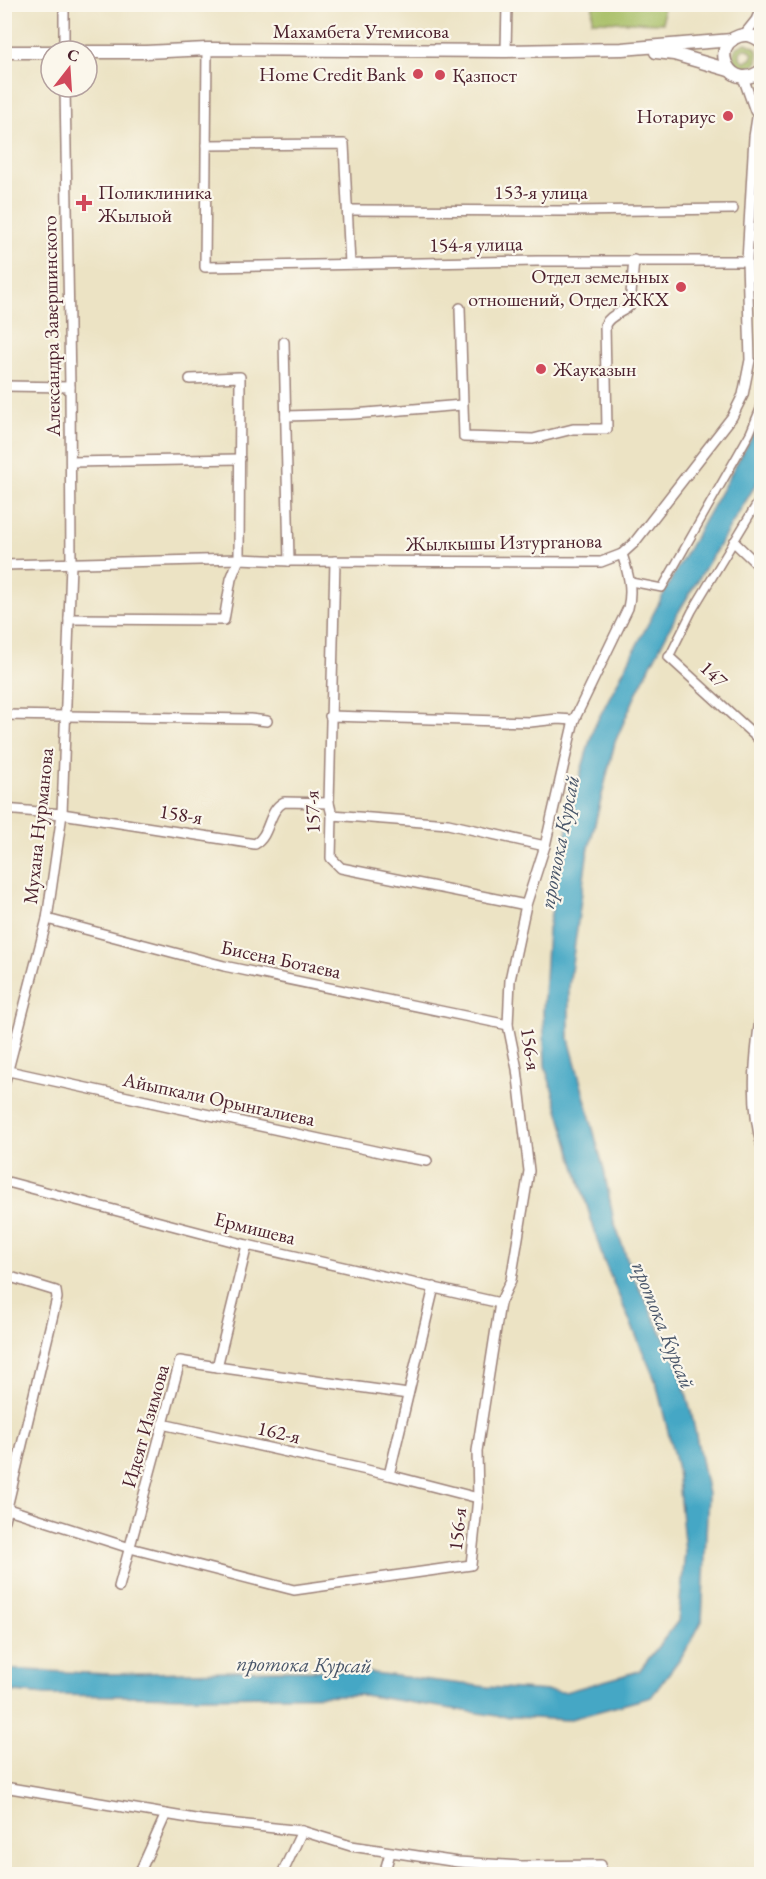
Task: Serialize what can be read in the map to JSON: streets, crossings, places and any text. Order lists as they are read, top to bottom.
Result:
{
  "streets": {
    "street": [
      "Махамбета Утемисова",
      "153-я улица",
      "154-я улица",
      "Александра Завершинского",
      "Жылкышы Изтурганова",
      "147",
      "157-я",
      "158-я",
      "Мухана Нурманова",
      "Бисена Ботаева",
      "156-я",
      "Айыпкали Орынгалиева",
      "Ермишева",
      "Идеят Изимова",
      "162-я"
    ]
  },
  "crossings": [
    ["154-я улица", "Жылкышы Изтурганова"],
    ["Александра Завершинского", "Жылкышы Изтурганова"],
    ["Александра Завершинского", "Мухана Нурманова"],
    ["Жылкышы Изтурганова", "157-я"],
    ["Жылкышы Изтурганова", "Мухана Нурманова"],
    ["Жылкышы Изтурганова", "156-я"],
    ["157-я", "158-я"],
    ["157-я", "156-я"],
    ["158-я", "Мухана Нурманова"],
    ["Мухана Нурманова", "Бисена Ботаева"],
    ["Мухана Нурманова", "Айыпкали Орынгалиева"],
    ["Бисена Ботаева", "156-я"],
    ["156-я", "Ермишева"],
    ["156-я", "Идеят Изимова"],
    ["156-я", "162-я"],
    ["Идеят Изимова", "162-я"]
  ],
  "water": ["протока Курсай"],
  "places": {
    "other": [
      "Home Credit Bank",
      "Қазпост",
      "Нотариус",
      "Отдел земельных отношений, Отдел ЖКХ",
      "Жауказын"
    ],
    "health": ["Поликлиника Жылыой"]
  },
  "north": "top"
}
